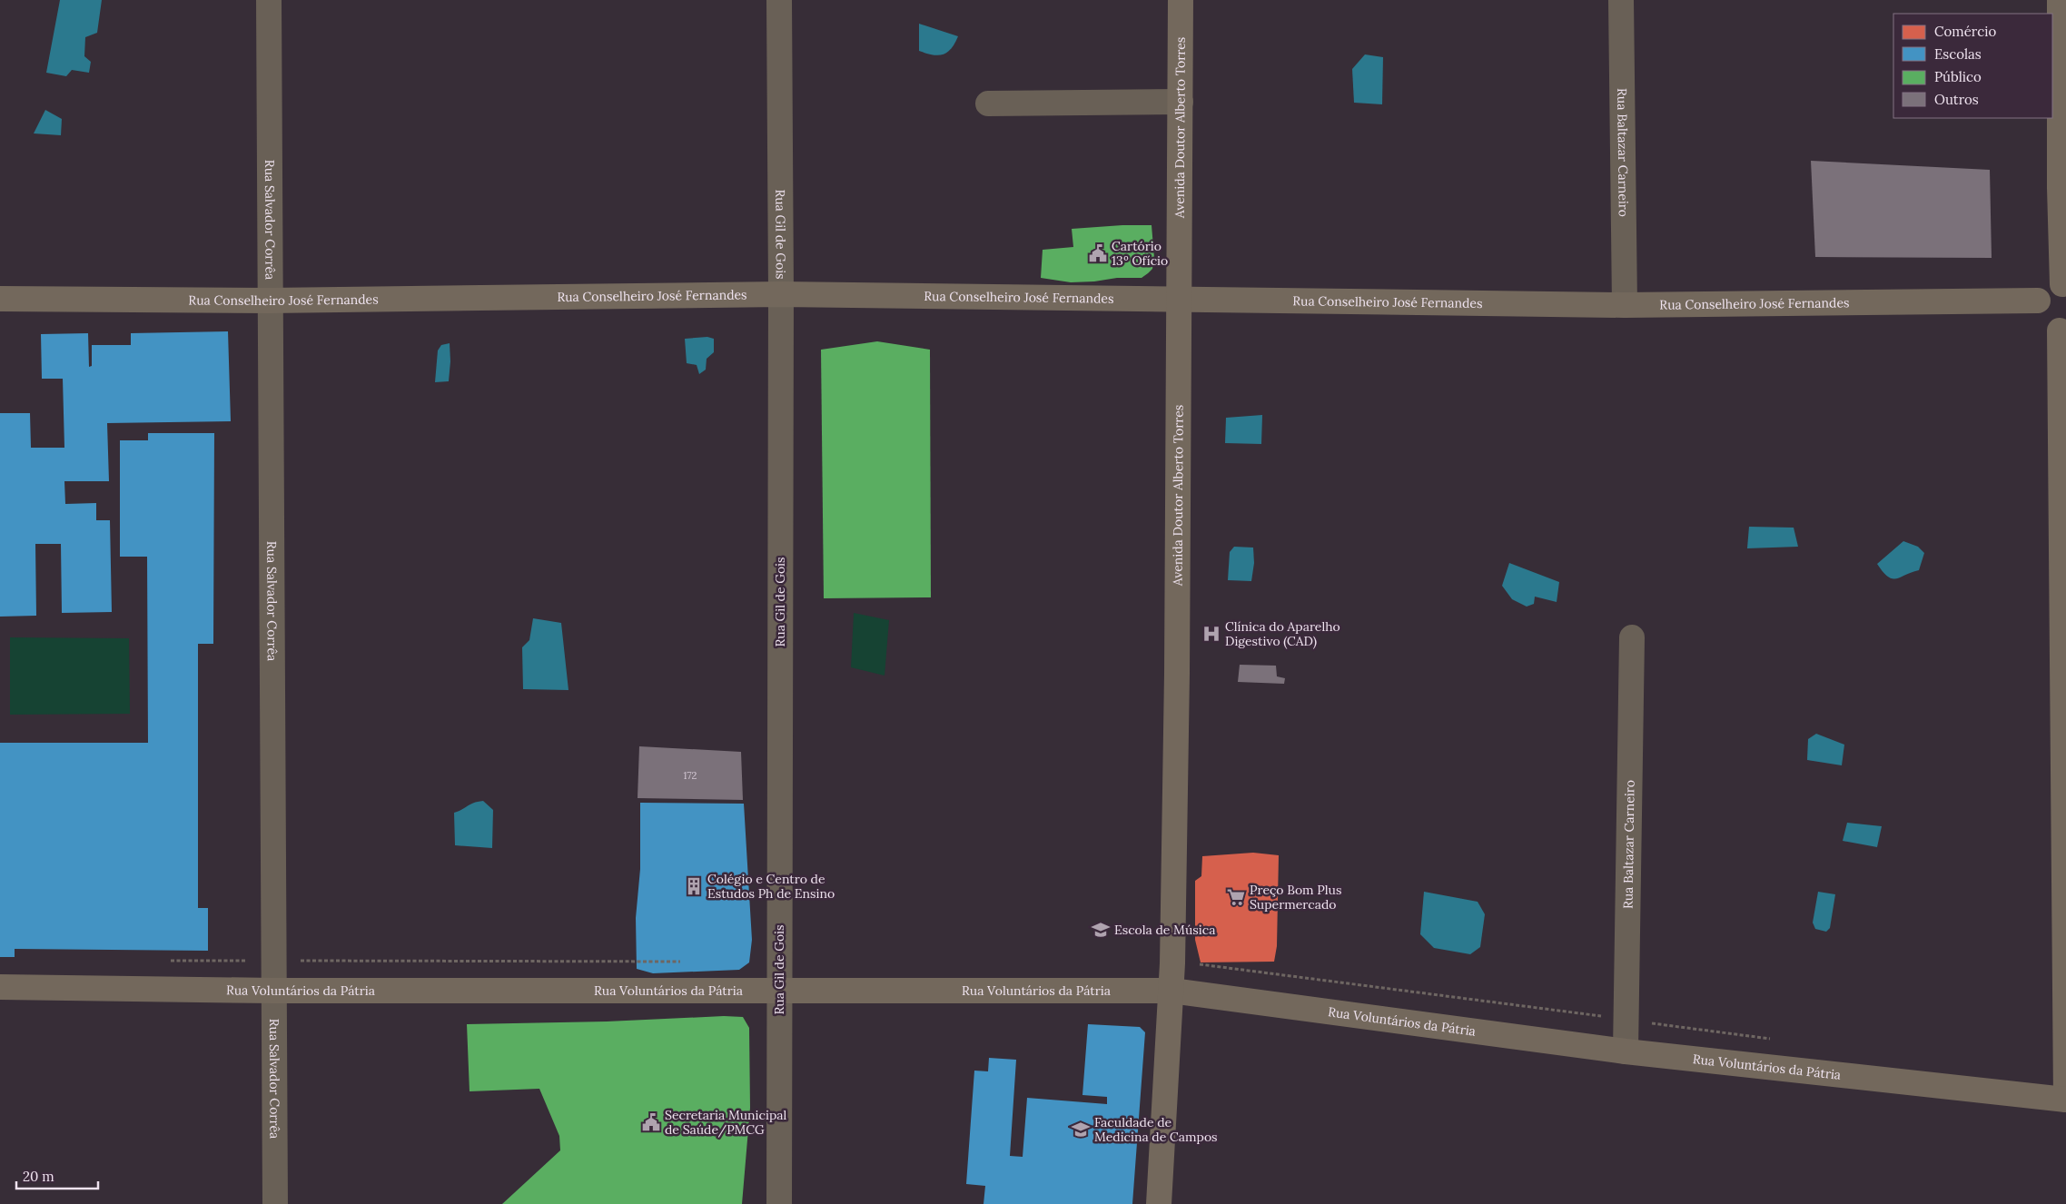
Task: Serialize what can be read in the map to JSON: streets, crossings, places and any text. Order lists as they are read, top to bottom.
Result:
{
  "streets": {
    "main road": ["Avenida Doutor Alberto Torres", "Rua Conselheiro José Fernandes", "Rua Voluntários da Pátria"],
    "street": ["Rua Baltazar Carneiro", "Rua Salvador Corrêa", "Rua Gil de Gois"]
  },
  "crossings": [
    ["Avenida Doutor Alberto Torres", "Rua Conselheiro José Fernandes"],
    ["Avenida Doutor Alberto Torres", "Rua Voluntários da Pátria"],
    ["Rua Baltazar Carneiro", "Rua Conselheiro José Fernandes"],
    ["Rua Baltazar Carneiro", "Rua Voluntários da Pátria"],
    ["Rua Salvador Corrêa", "Rua Conselheiro José Fernandes"],
    ["Rua Salvador Corrêa", "Rua Voluntários da Pátria"],
    ["Rua Gil de Gois", "Rua Conselheiro José Fernandes"],
    ["Rua Gil de Gois", "Rua Voluntários da Pátria"]
  ],
  "places": {
    "public building": ["Cartório 13º Ofício", "Secretaria Municipal de Saúde/PMCG"],
    "hospital": ["Clínica do Aparelho Digestivo (CAD)"],
    "building": ["Colégio e Centro de Estudos Ph de Ensino"],
    "supermarket": ["Preço Bom Plus Supermercado"],
    "school or university": ["Escola de Música", "Faculdade de Medicina de Campos"]
  },
  "house_numbers": ["172"],
  "legend": [
    "Comércio",
    "Escolas",
    "Público",
    "Outros"
  ],
  "scale_bar": "20 m"
}
